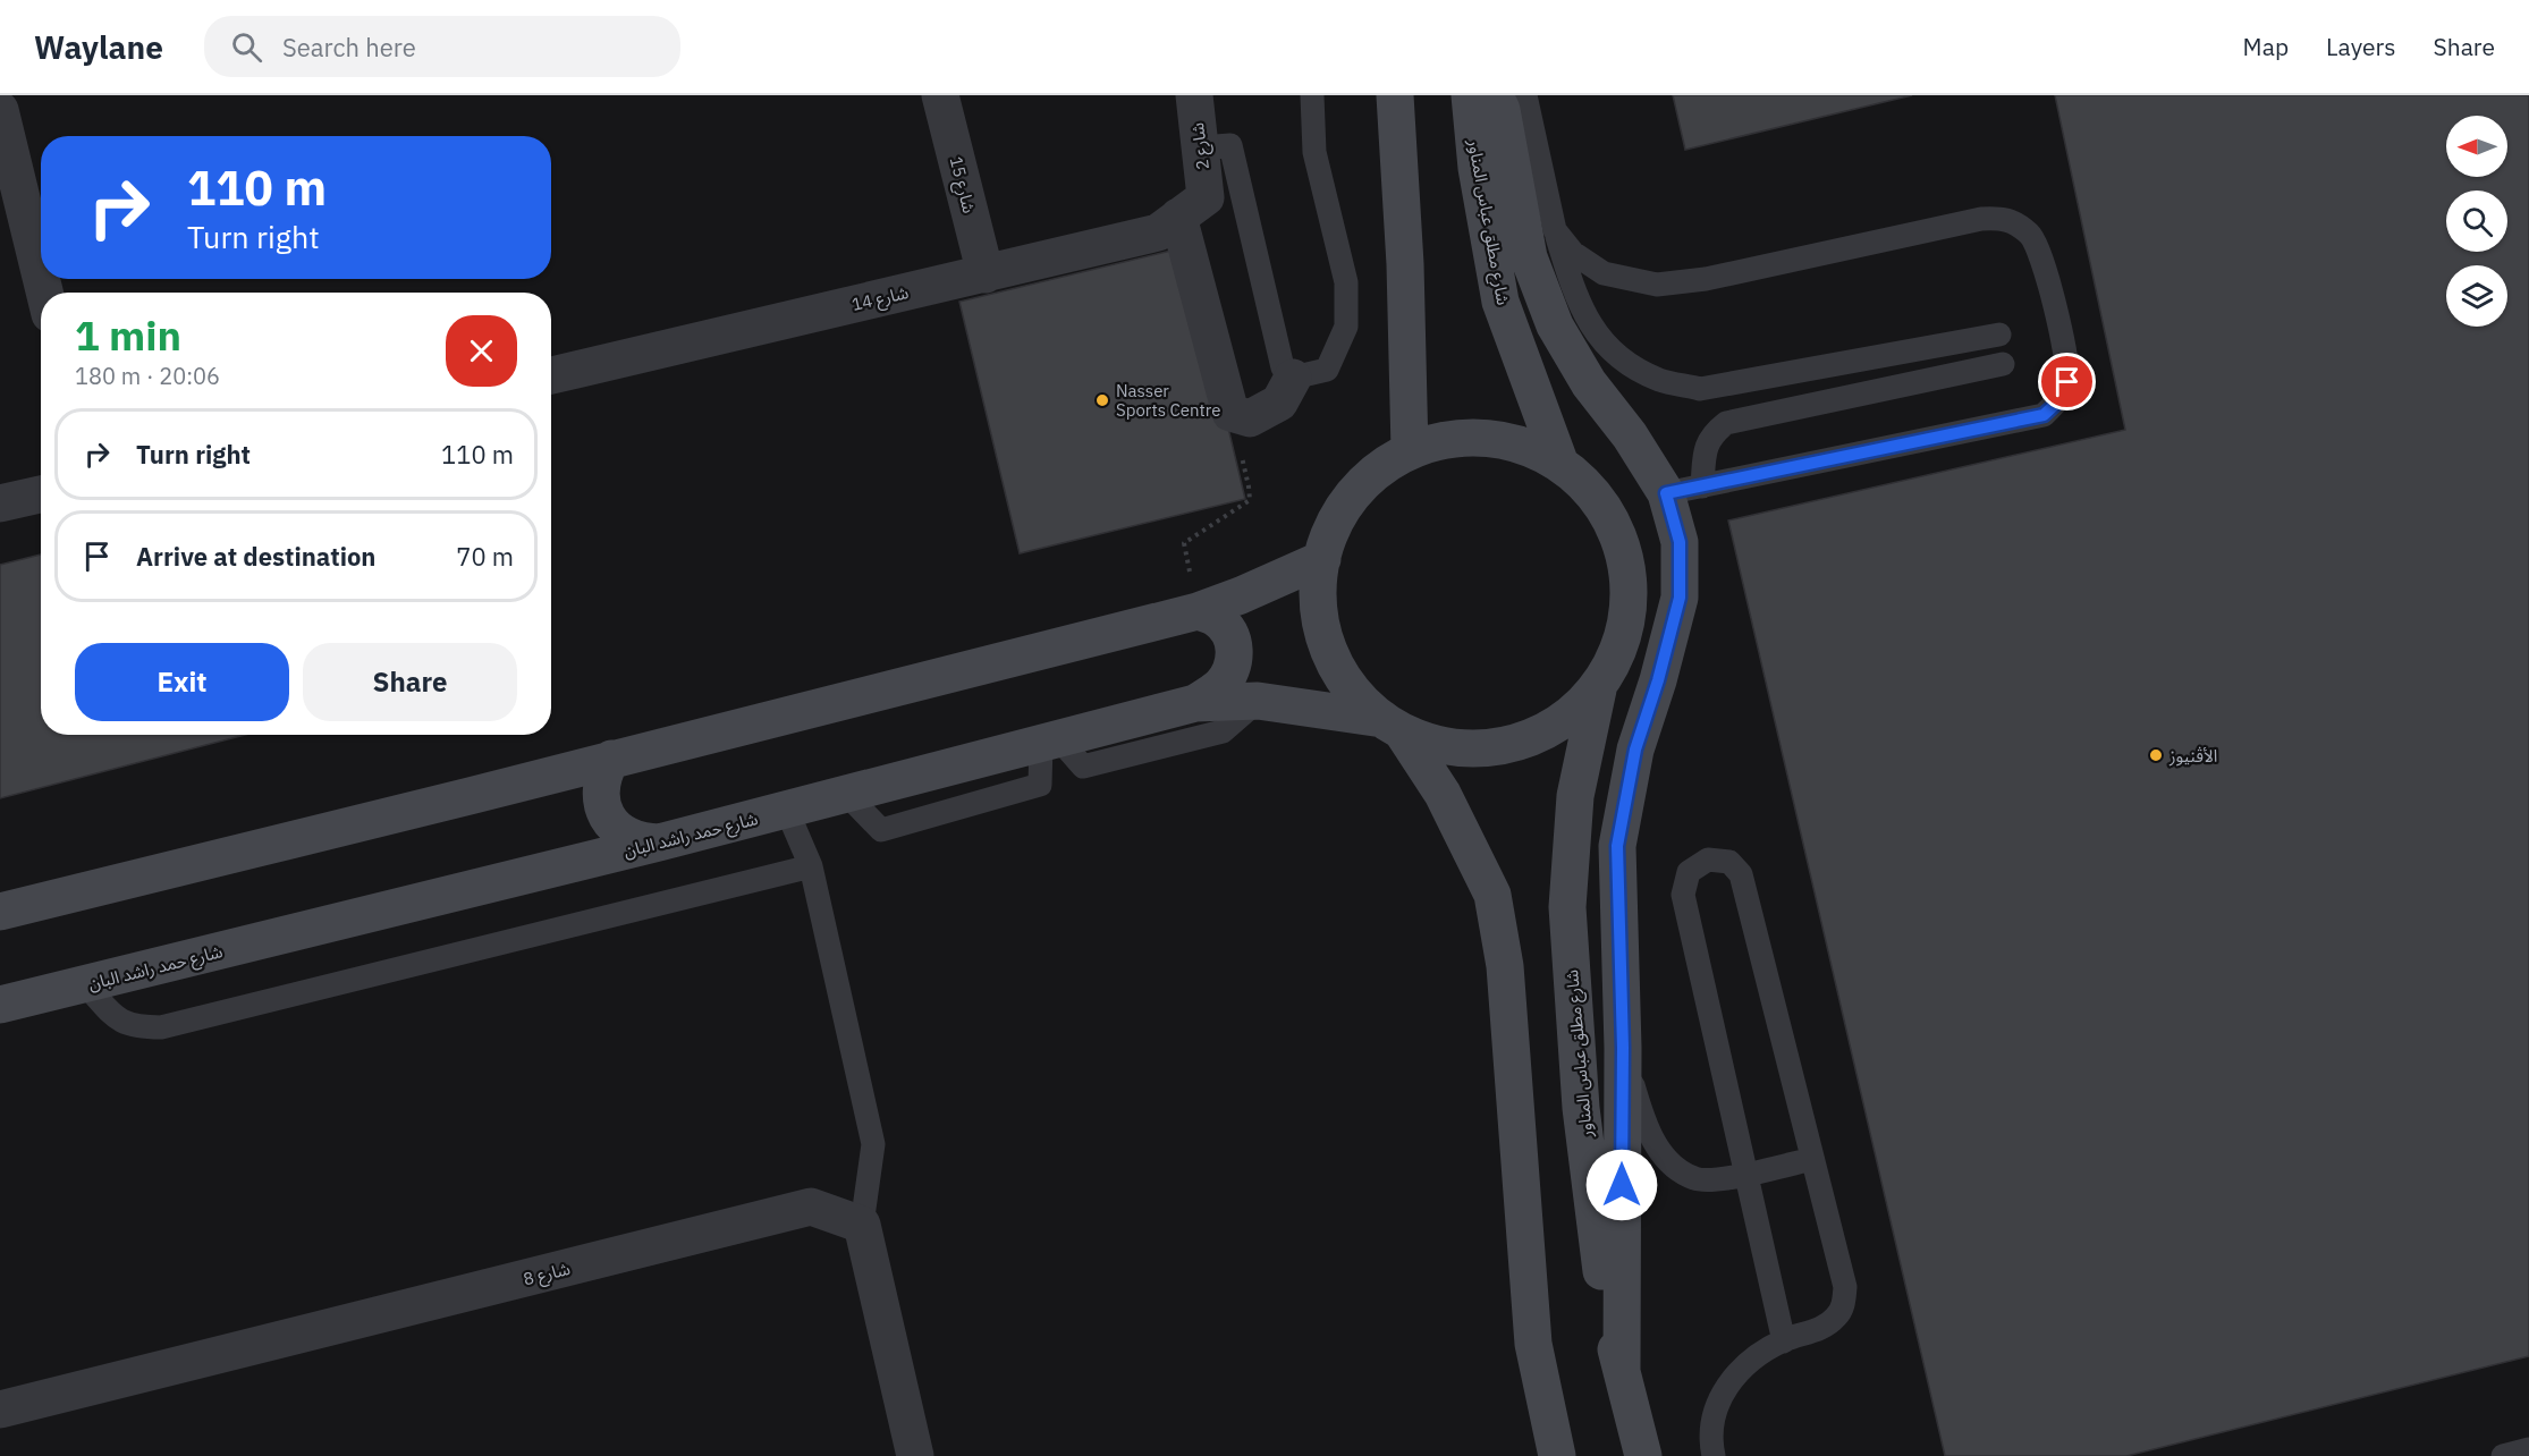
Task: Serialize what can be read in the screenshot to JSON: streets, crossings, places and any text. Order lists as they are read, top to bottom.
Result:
{
  "streets": {
    "street": [
      "شارع 2",
      "شارع 15",
      "شارع مطلق عباس المناور",
      "شارع 14",
      "شارع حمد راشد البان",
      "شارع 8"
    ]
  },
  "crossings": [
    ["شارع 2", "شارع 14"],
    ["شارع 15", "شارع 14"]
  ],
  "places": ["Nasser Sports Centre", "الأڤنيوز"],
  "north": "left",
  "page": {
    "header": "Waylane",
    "search": "Search here",
    "nav": ["Map", "Layers", "Share"],
    "turn": ["110 m", "Turn right"],
    "heading": ["1 min", "180 m · 20:06"],
    "list": [
      {
        "name": "Turn right",
        "value": "110 m"
      },
      {
        "name": "Arrive at destination",
        "value": "70 m"
      }
    ],
    "buttons": ["Exit", "Share"]
  }
}
